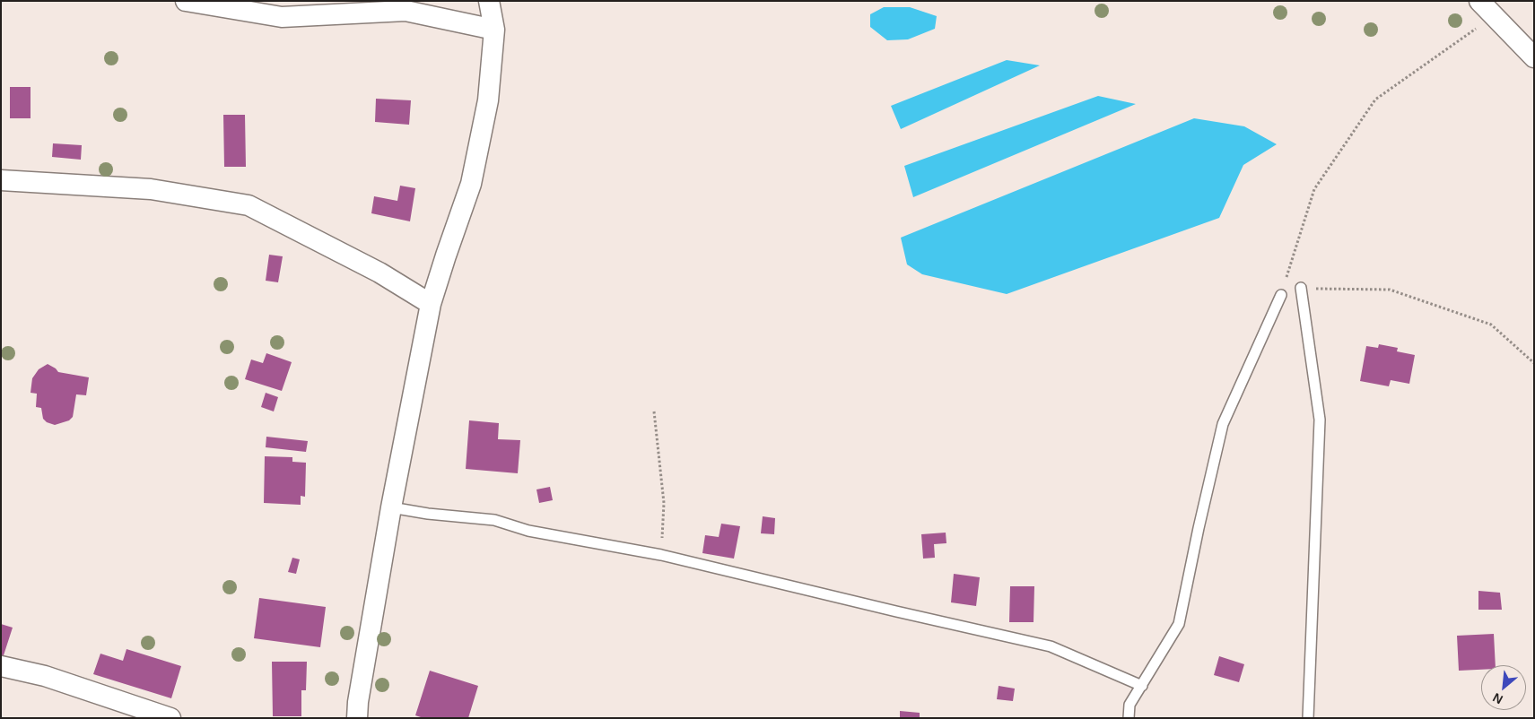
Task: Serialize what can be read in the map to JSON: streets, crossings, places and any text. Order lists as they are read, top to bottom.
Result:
{
  "north": "bottom left"
}
